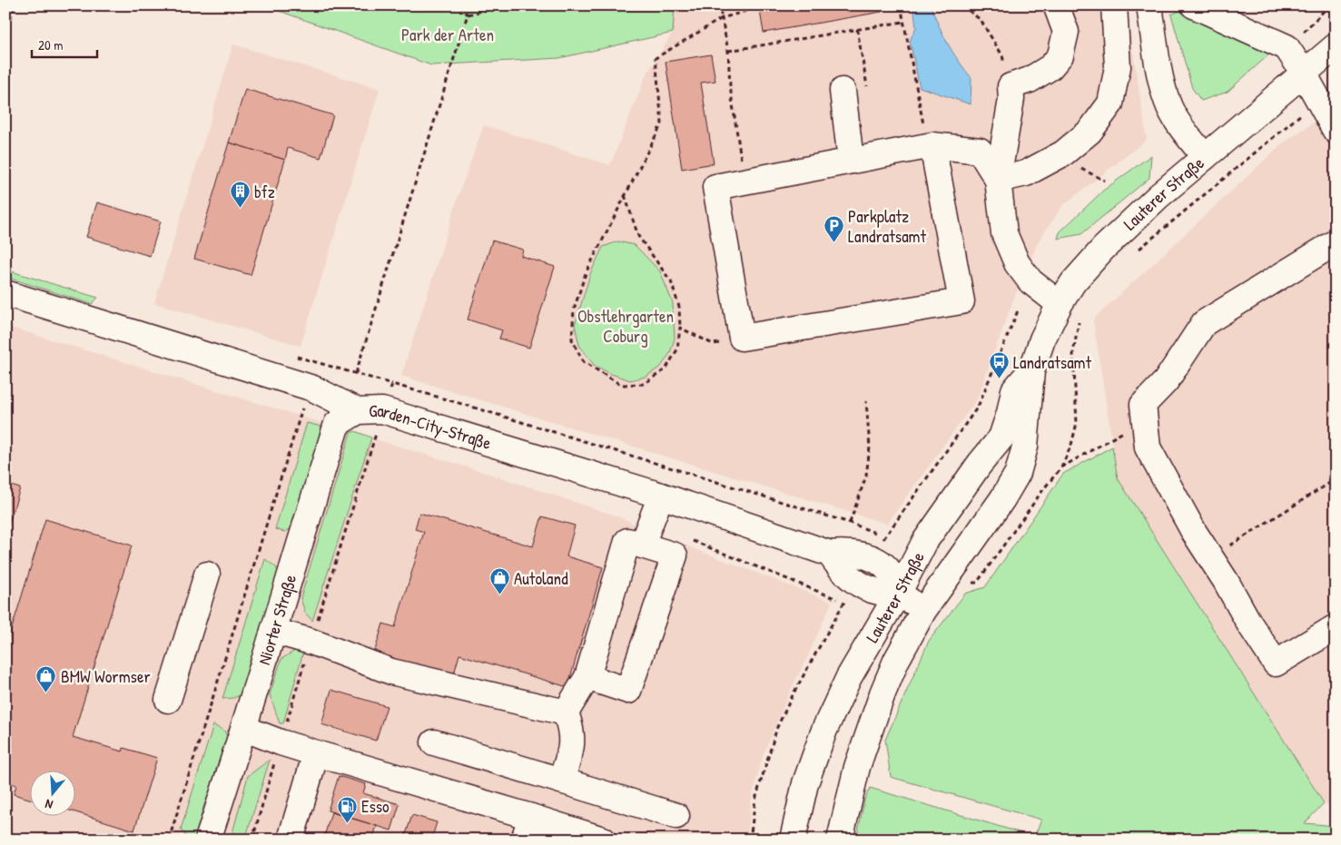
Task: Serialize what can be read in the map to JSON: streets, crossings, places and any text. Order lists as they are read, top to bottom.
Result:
{
  "streets": {
    "street": ["Lauterer Straße", "Garden-City-Straße", "Niorter Straße"]
  },
  "crossings": [
    ["Lauterer Straße", "Garden-City-Straße"]
  ],
  "parks": ["Park der Arten", "Obstlehrgarten Coburg"],
  "places": {
    "building": ["bfz"],
    "parking": ["Parkplatz Landratsamt"],
    "bus stop": ["Landratsamt"],
    "shop": ["Autoland", "BMW Wormser"],
    "fuel station": ["Esso"]
  },
  "scale_bar": "20 m",
  "north": "bottom"
}
